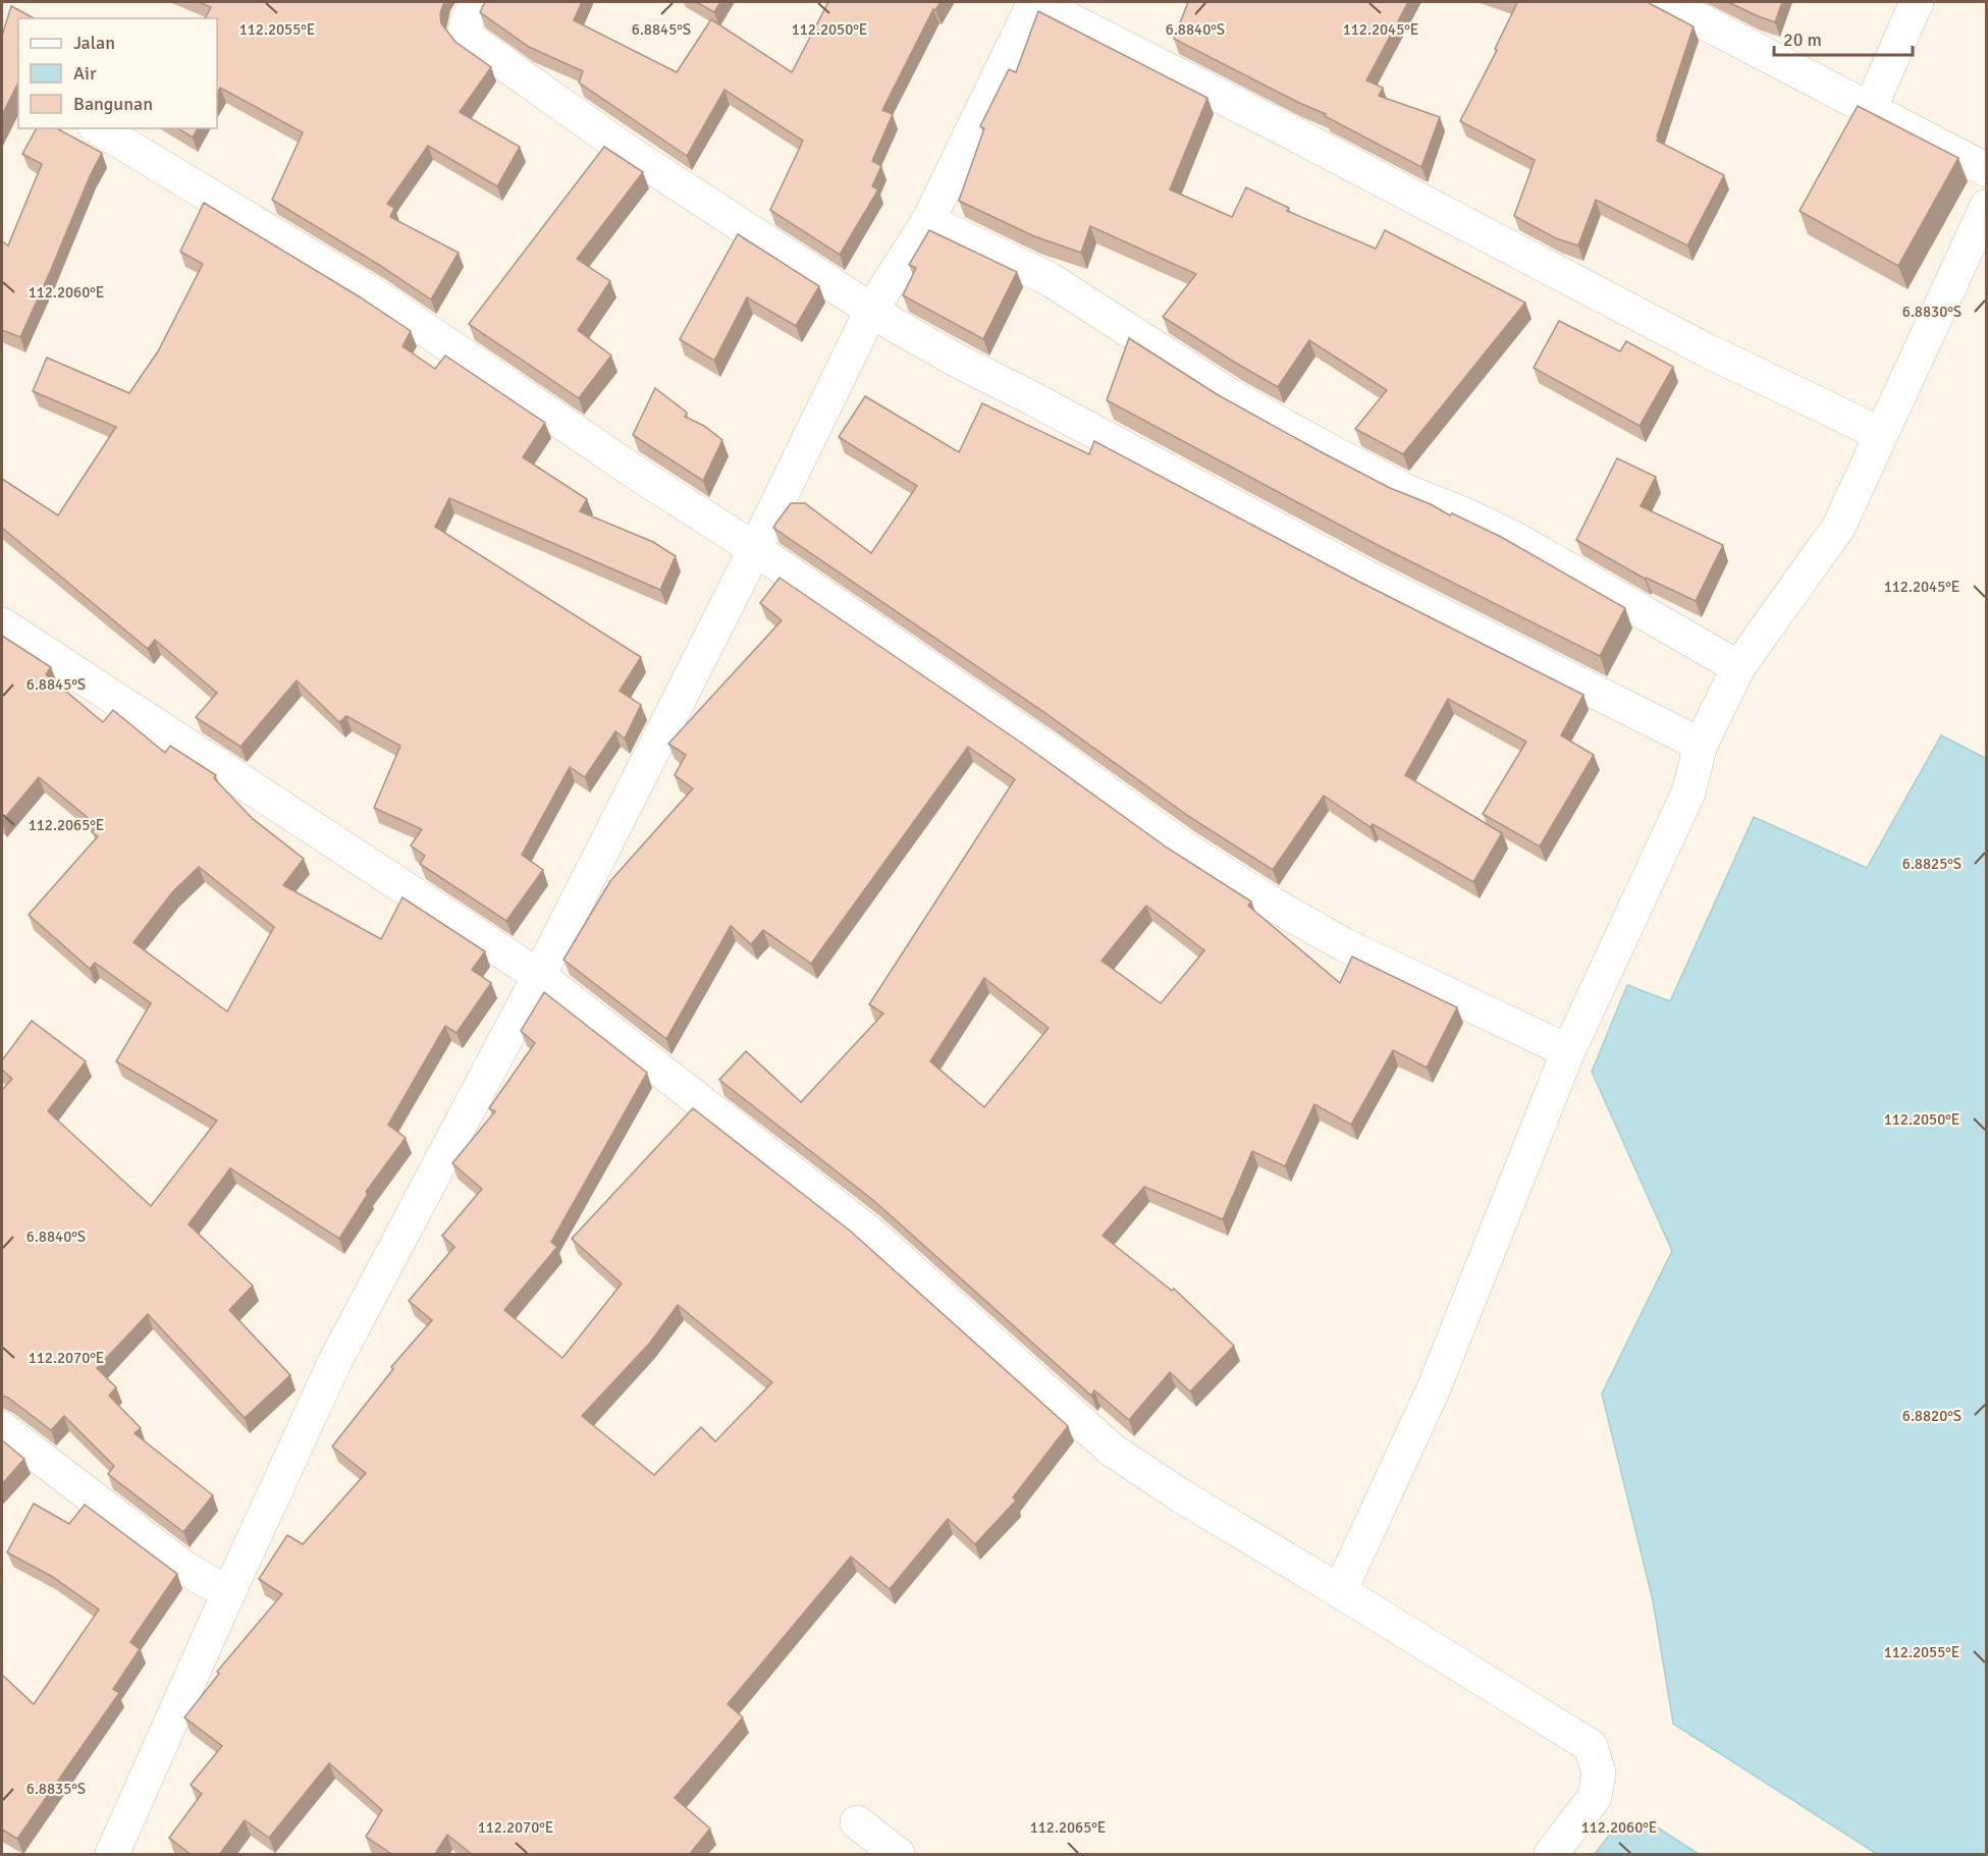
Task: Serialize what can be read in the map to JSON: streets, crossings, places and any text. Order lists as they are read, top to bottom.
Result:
{
  "legend": ["Jalan", "Air", "Bangunan"],
  "scale_bar": "20 m",
  "coordinates": [
    "112.2055°E",
    "112.2050°E",
    "112.2045°E",
    "6.8845°S",
    "6.8840°S",
    "112.2060°E",
    "6.8830°S",
    "112.2065°E",
    "6.8825°S",
    "112.2070°E",
    "6.8820°S",
    "6.8835°S"
  ]
}
